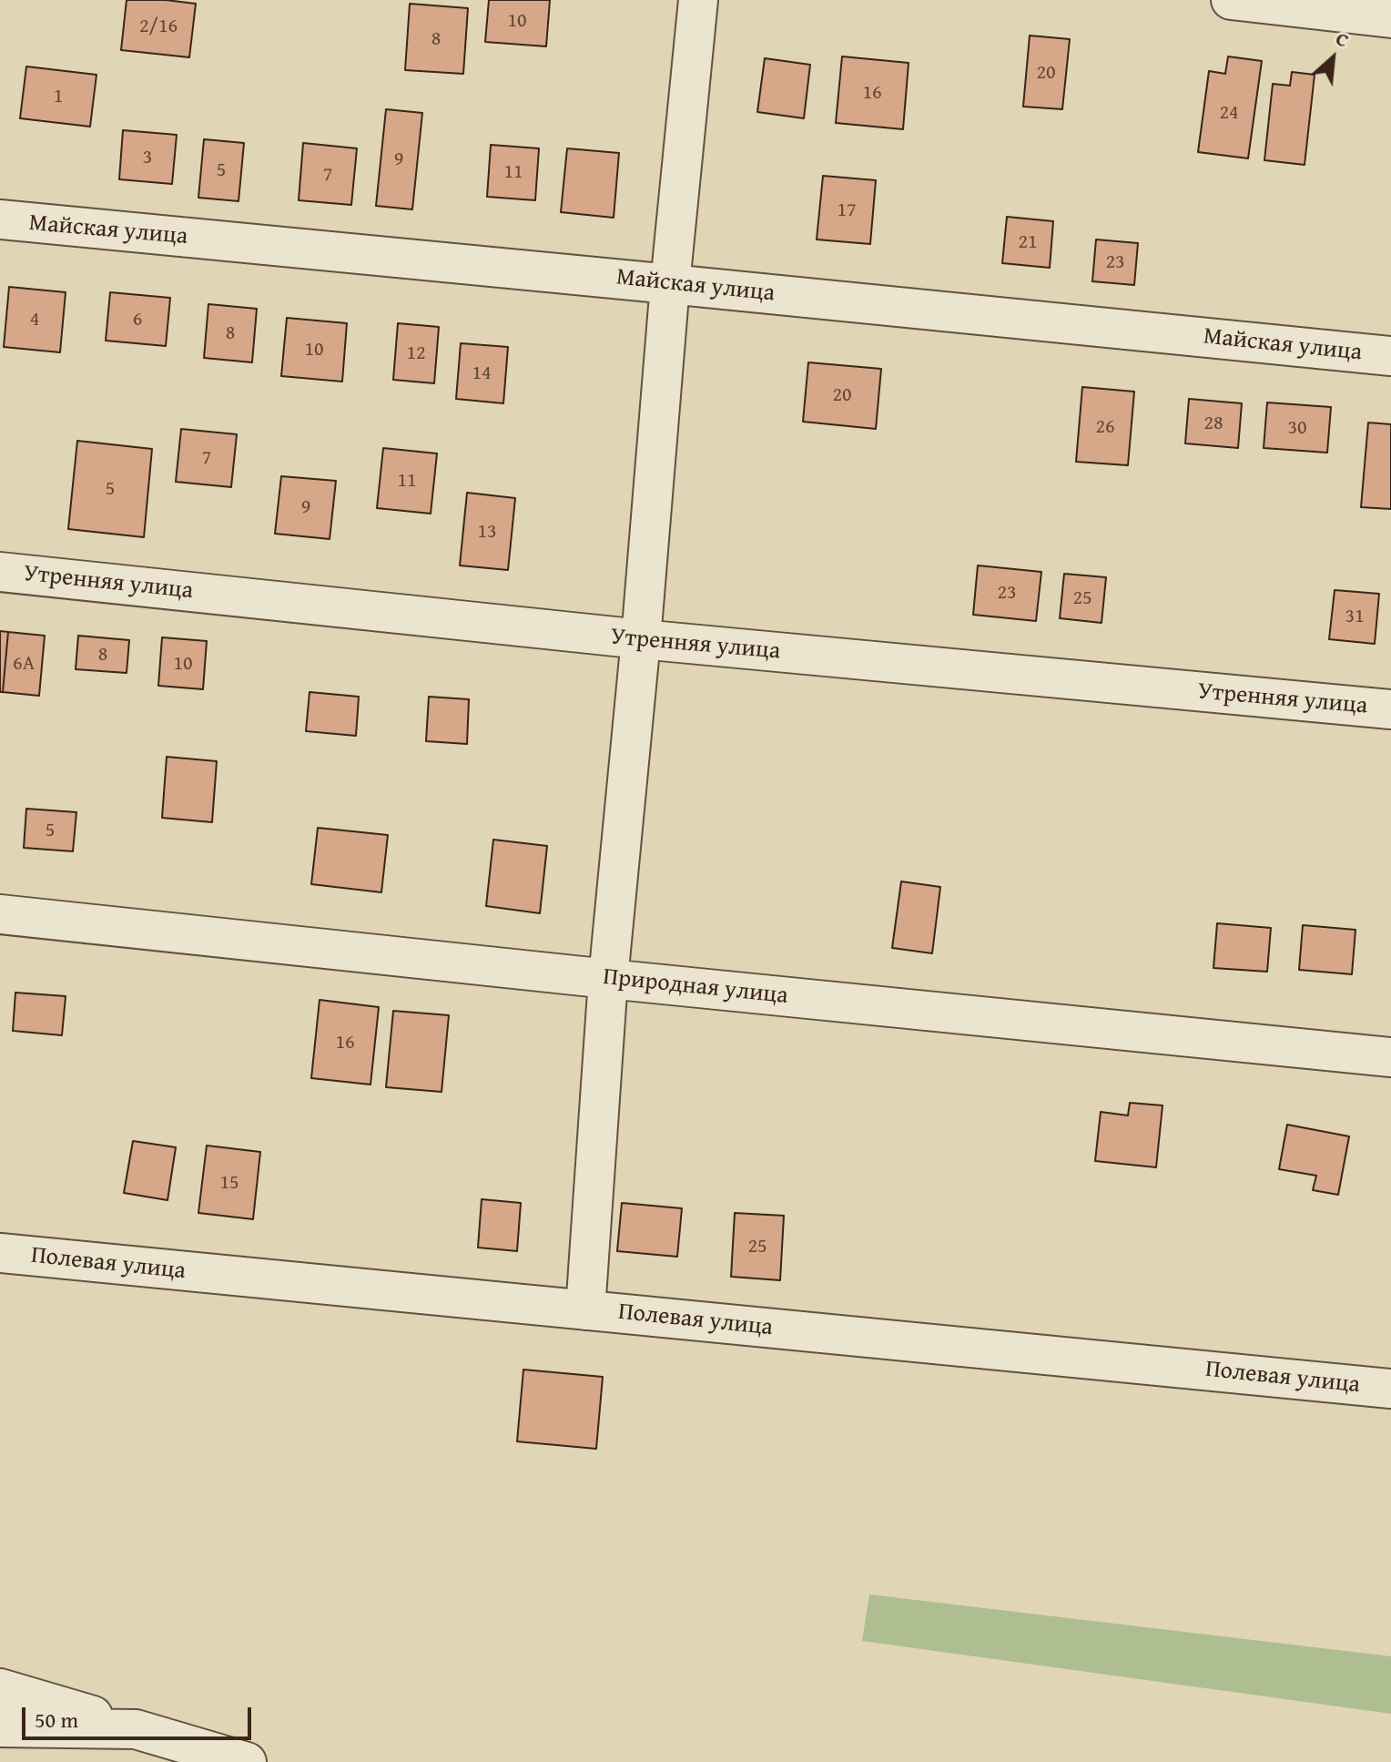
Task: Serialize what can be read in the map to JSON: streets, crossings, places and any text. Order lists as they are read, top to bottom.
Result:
{
  "streets": {
    "street": [
      "Майская улица",
      "Утренняя улица",
      "Природная улица",
      "Полевая улица"
    ]
  },
  "house_numbers": [
    "10",
    "2/16",
    "8",
    "20",
    "16",
    "1",
    "24",
    "3",
    "9",
    "5",
    "11",
    "7",
    "17",
    "21",
    "23",
    "4",
    "6",
    "8",
    "10",
    "12",
    "14",
    "20",
    "28",
    "26",
    "30",
    "7",
    "11",
    "5",
    "9",
    "13",
    "23",
    "25",
    "31",
    "8",
    "6А",
    "10",
    "5",
    "16",
    "15",
    "25"
  ],
  "scale_bar": "50 m",
  "north": "top right"
}
